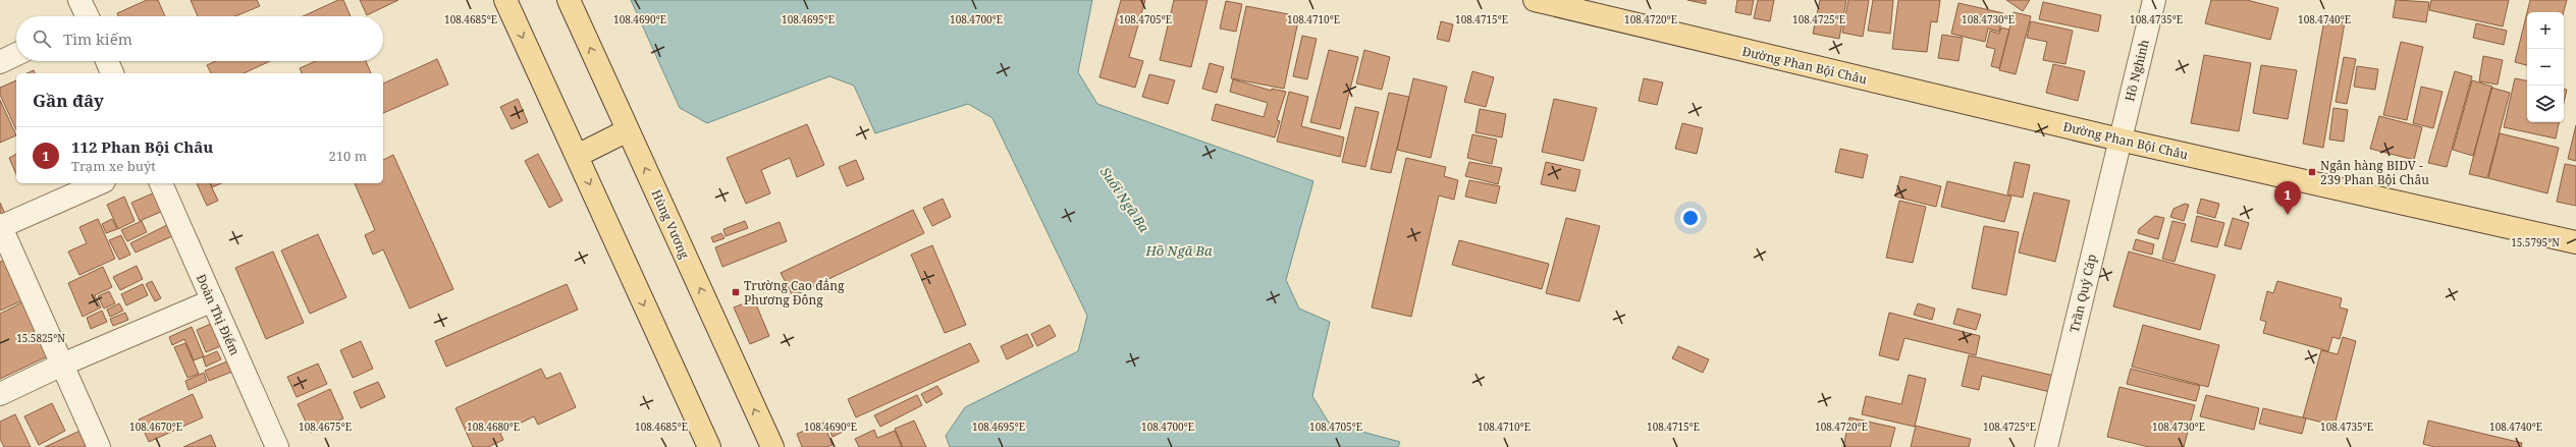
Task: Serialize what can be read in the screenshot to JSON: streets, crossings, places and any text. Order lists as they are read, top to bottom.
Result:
{
  "streets": {
    "main road": ["Đường Phan Bội Châu", "Hùng Vương"],
    "street": ["Hồ Nghinh", "Trần Quý Cáp", "Đoàn Thị Điểm"]
  },
  "crossings": [
    ["Đường Phan Bội Châu", "Hồ Nghinh"],
    ["Đường Phan Bội Châu", "Trần Quý Cáp"],
    ["Hồ Nghinh", "Trần Quý Cáp"]
  ],
  "water": ["Suối Ngã Ba", "Hồ Ngã Ba"],
  "places": {
    "transit": ["Ngân hàng BIDV - 239 Phan Bội Châu", "Trường Cao đẳng Phương Đông"]
  },
  "page": {
    "map_buttons": ["+", "−"],
    "search": "Tìm kiếm",
    "heading": "Gần đây",
    "list": [
      {
        "mark": "1",
        "name": "112 Phan Bội Châu",
        "note": "Trạm xe buýt",
        "value": "210 m"
      }
    ],
    "pins": "1"
  },
  "coordinates": [
    "108.4695°E",
    "108.4705°E",
    "108.4710°E",
    "108.4715°E",
    "108.4720°E",
    "108.4725°E",
    "108.4730°E",
    "108.4735°E",
    "108.4740°E",
    "108.4685°E",
    "108.4690°E",
    "108.4700°E",
    "15.5795°N",
    "15.5825°N",
    "108.4670°E",
    "108.4675°E",
    "108.4680°E"
  ]
}
